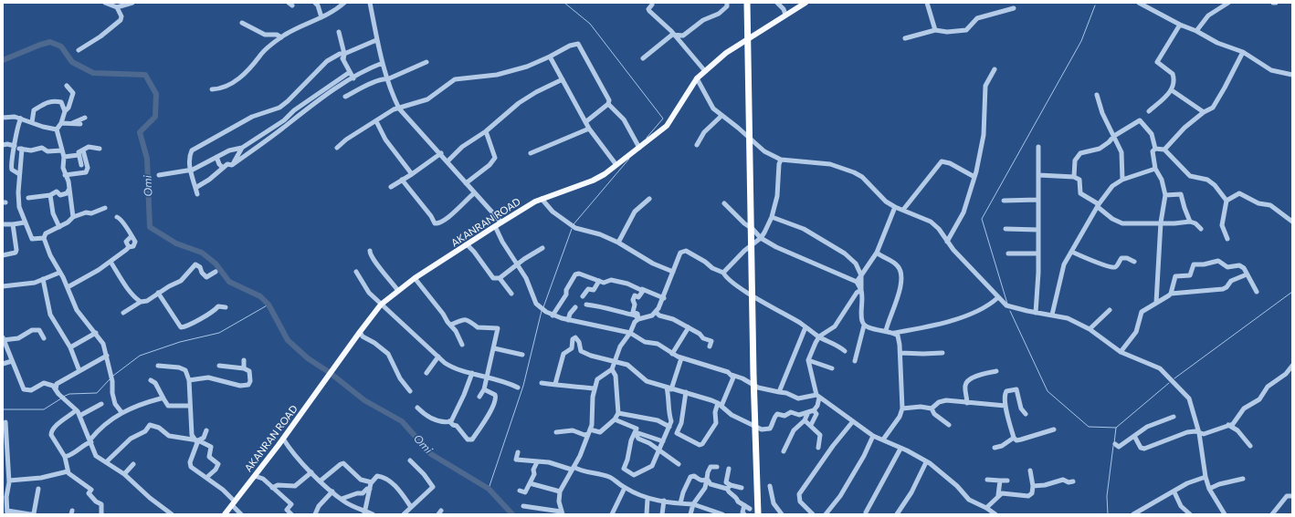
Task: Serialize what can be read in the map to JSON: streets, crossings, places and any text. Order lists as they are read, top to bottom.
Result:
{
  "streets": {
    "main road": ["AKANRAN ROAD"]
  },
  "water": ["Omi"]
}
